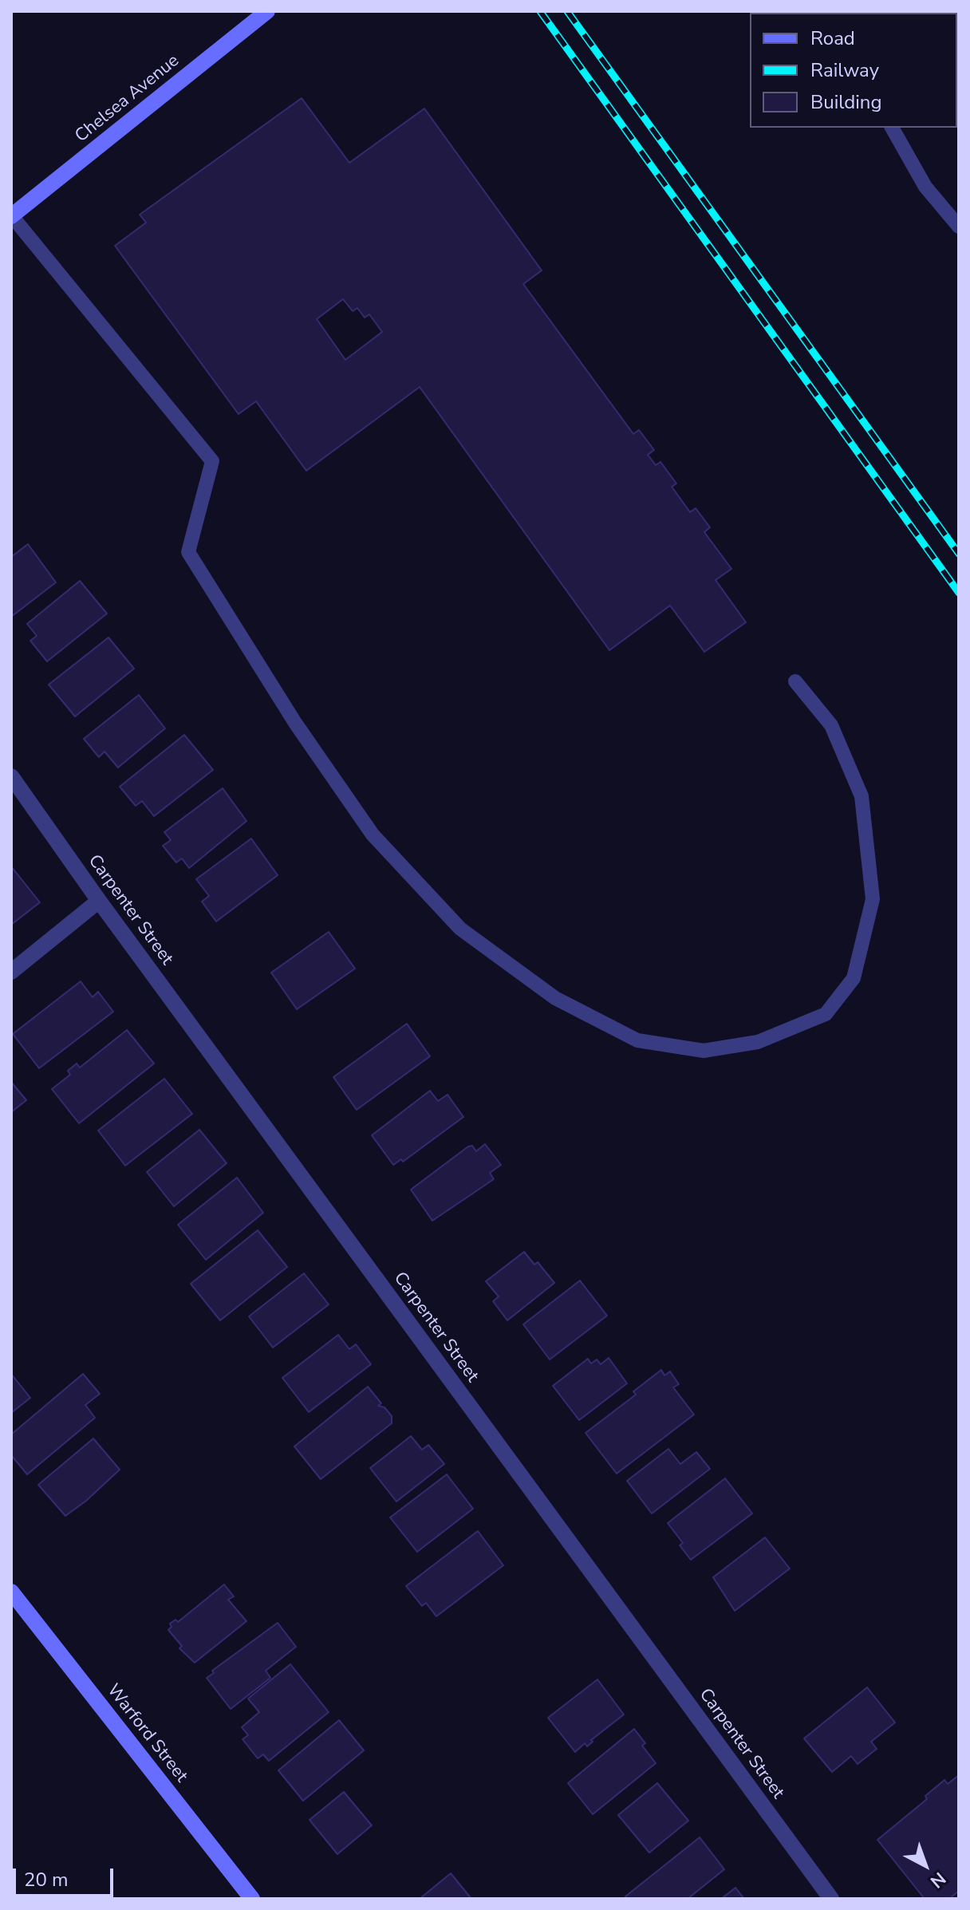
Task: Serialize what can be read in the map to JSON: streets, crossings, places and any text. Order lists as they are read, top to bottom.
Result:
{
  "streets": {
    "main road": ["Chelsea Avenue", "Warford Street"],
    "street": ["Carpenter Street"]
  },
  "legend": ["Road", "Railway", "Building"],
  "scale_bar": "20 m",
  "north": "bottom right"
}
